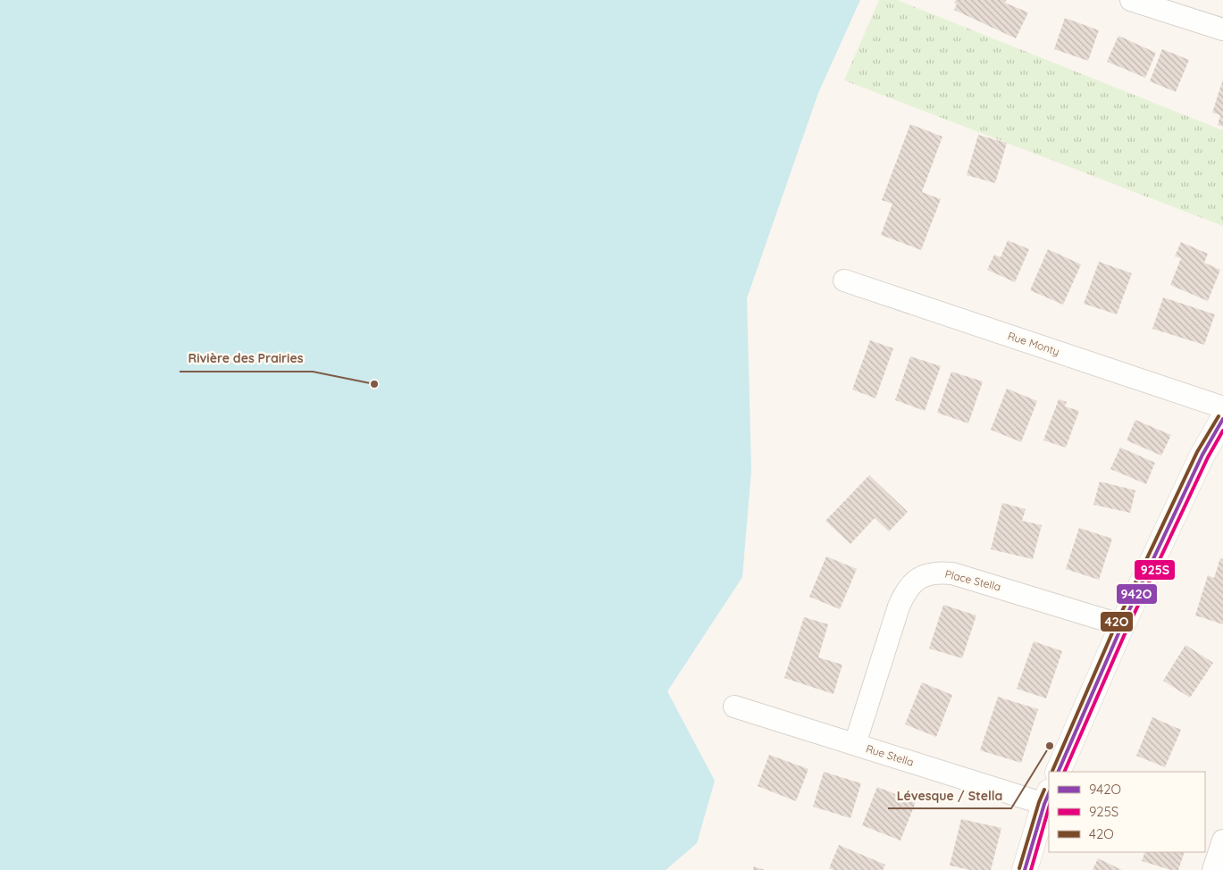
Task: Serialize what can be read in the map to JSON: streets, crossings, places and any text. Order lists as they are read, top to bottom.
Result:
{
  "streets": {
    "street": ["Rue Monty", "Place Stella", "Rue Stella"]
  },
  "crossings": [
    ["Place Stella", "Rue Stella"]
  ],
  "places": ["Rivière des Prairies", "Lévesque / Stella"],
  "lines": ["transit line 42O", "transit line 942O", "transit line 925S"],
  "legend": ["942O", "925S", "42O"]
}
